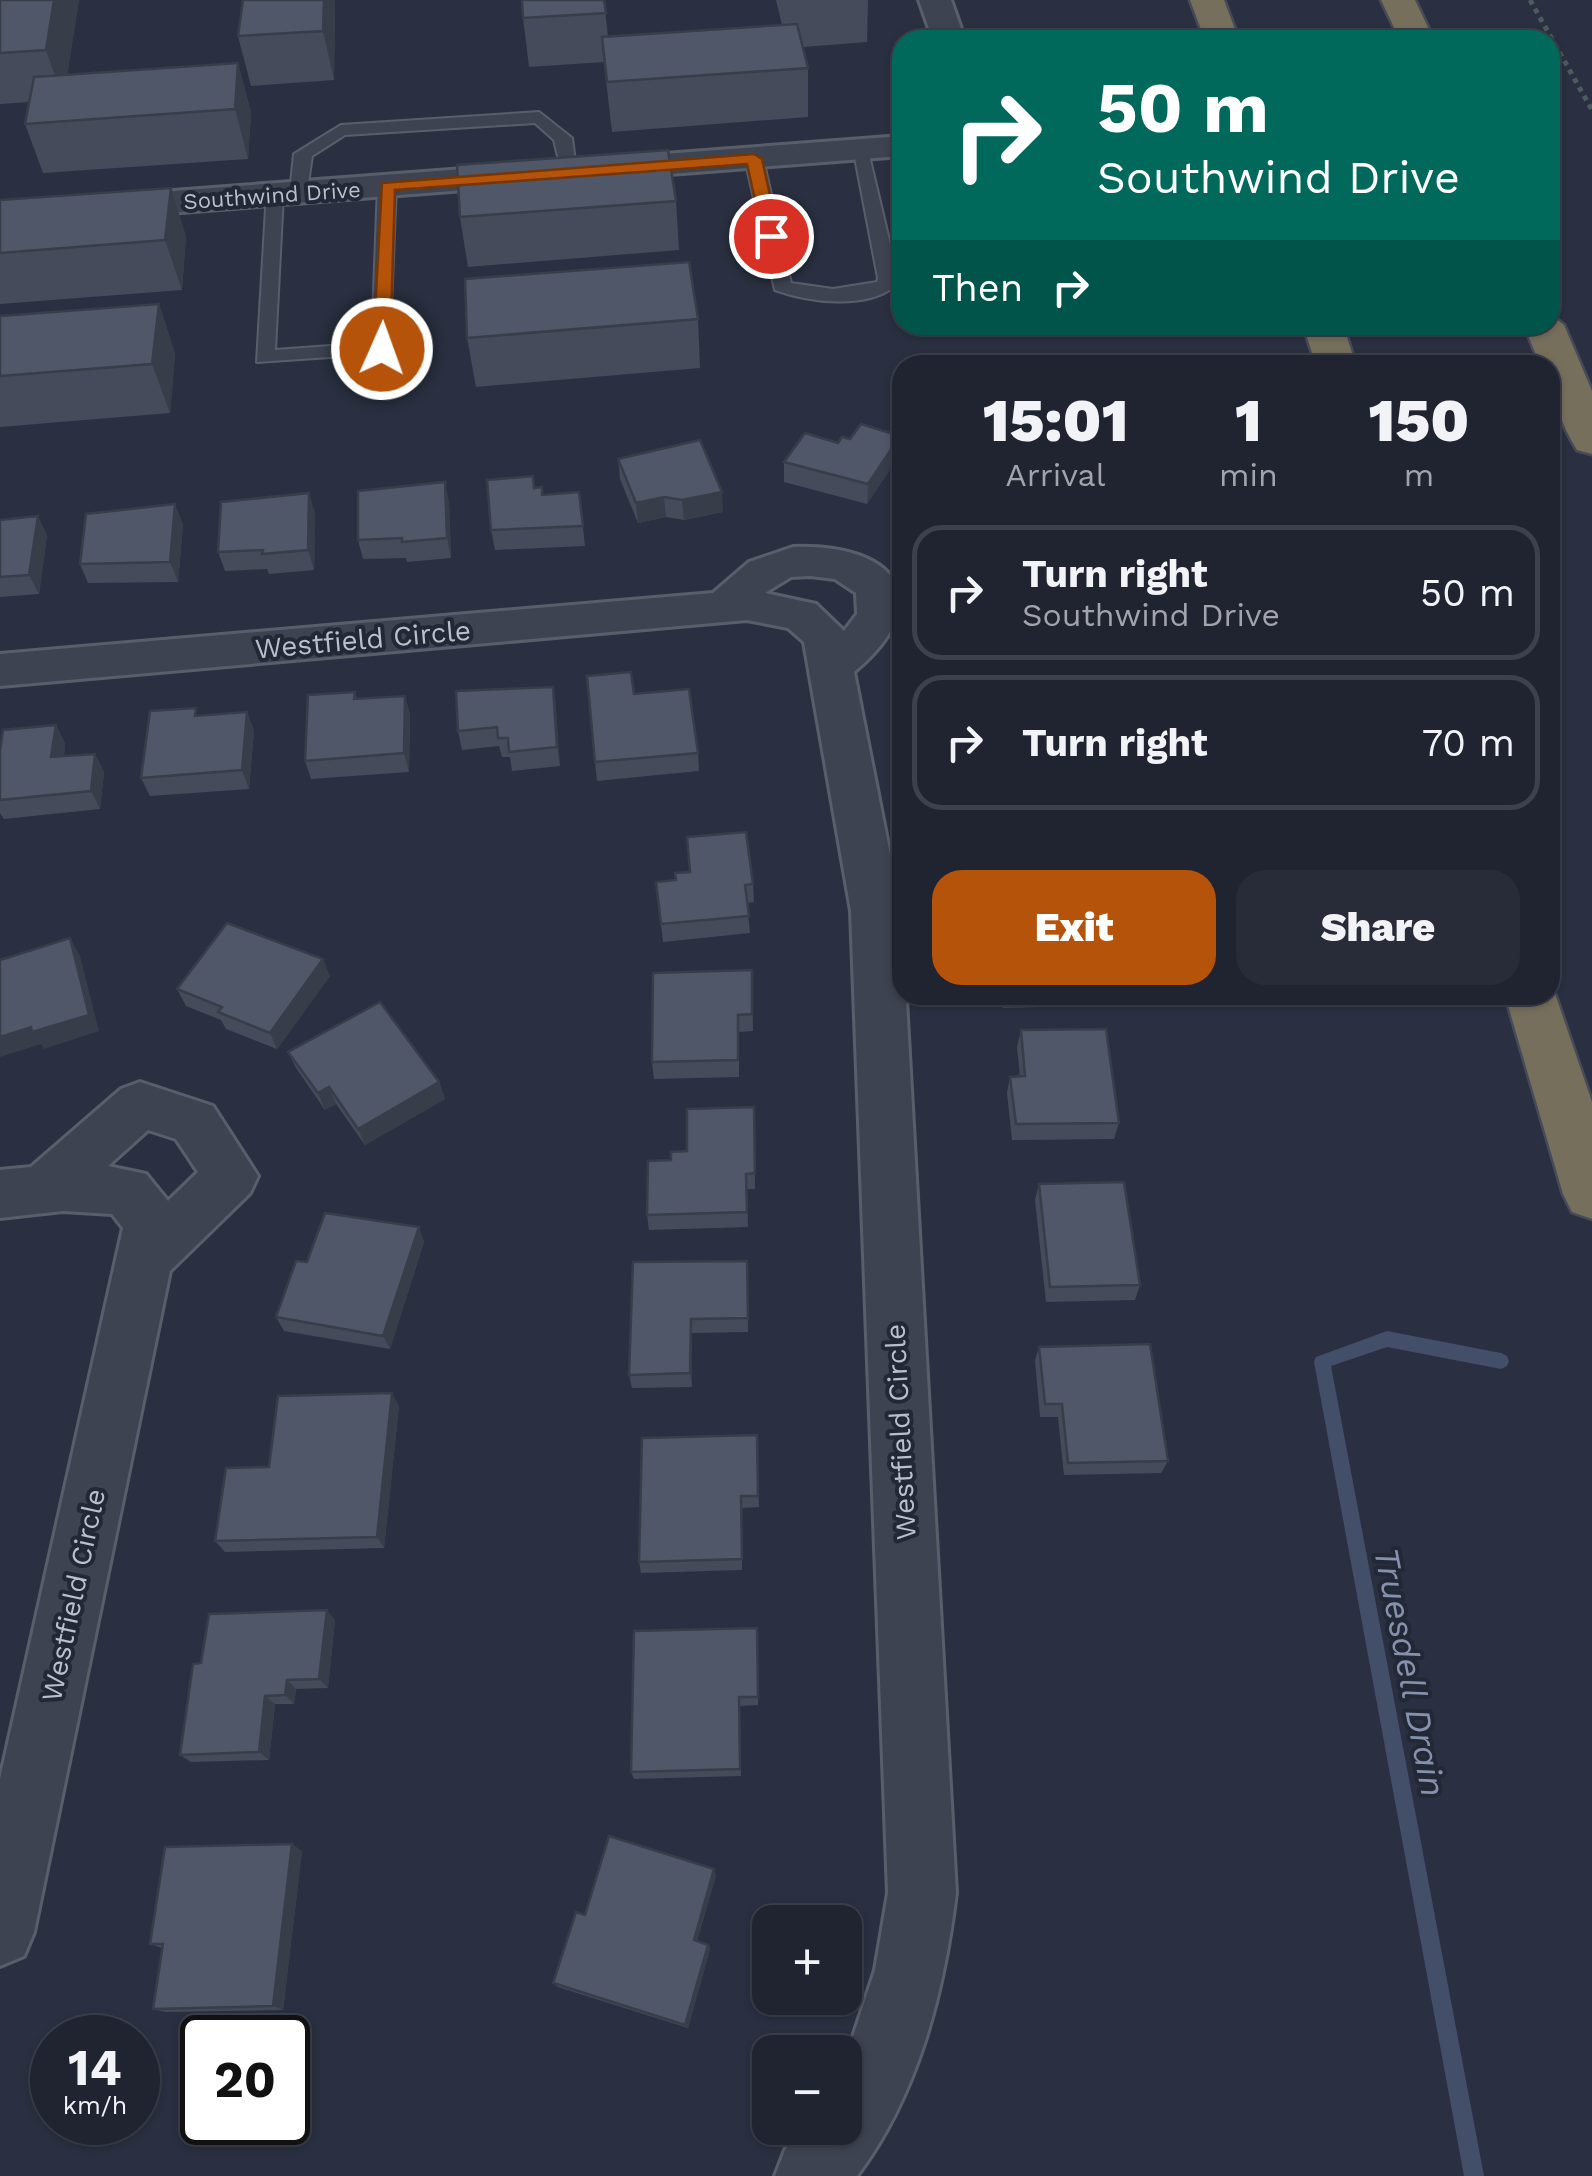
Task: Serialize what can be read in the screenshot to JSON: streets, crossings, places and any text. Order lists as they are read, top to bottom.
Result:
{
  "streets": {
    "street": ["Southwind Drive", "Westfield Circle"]
  },
  "water": ["Truesdell Drain"],
  "page": {
    "turn": ["50 m", "Southwind Drive"],
    "then": "Then",
    "eta": [
      "15:01",
      "Arrival",
      "1",
      "min",
      "150",
      "m"
    ],
    "list": [
      {
        "name": "Turn right",
        "note": "Southwind Drive",
        "value": "50 m"
      },
      {
        "name": "Turn right",
        "value": "70 m"
      }
    ],
    "buttons": ["Exit", "Share"],
    "map_buttons": ["+", "−"],
    "speed": "14 km/h",
    "limit": "20"
  }
}
